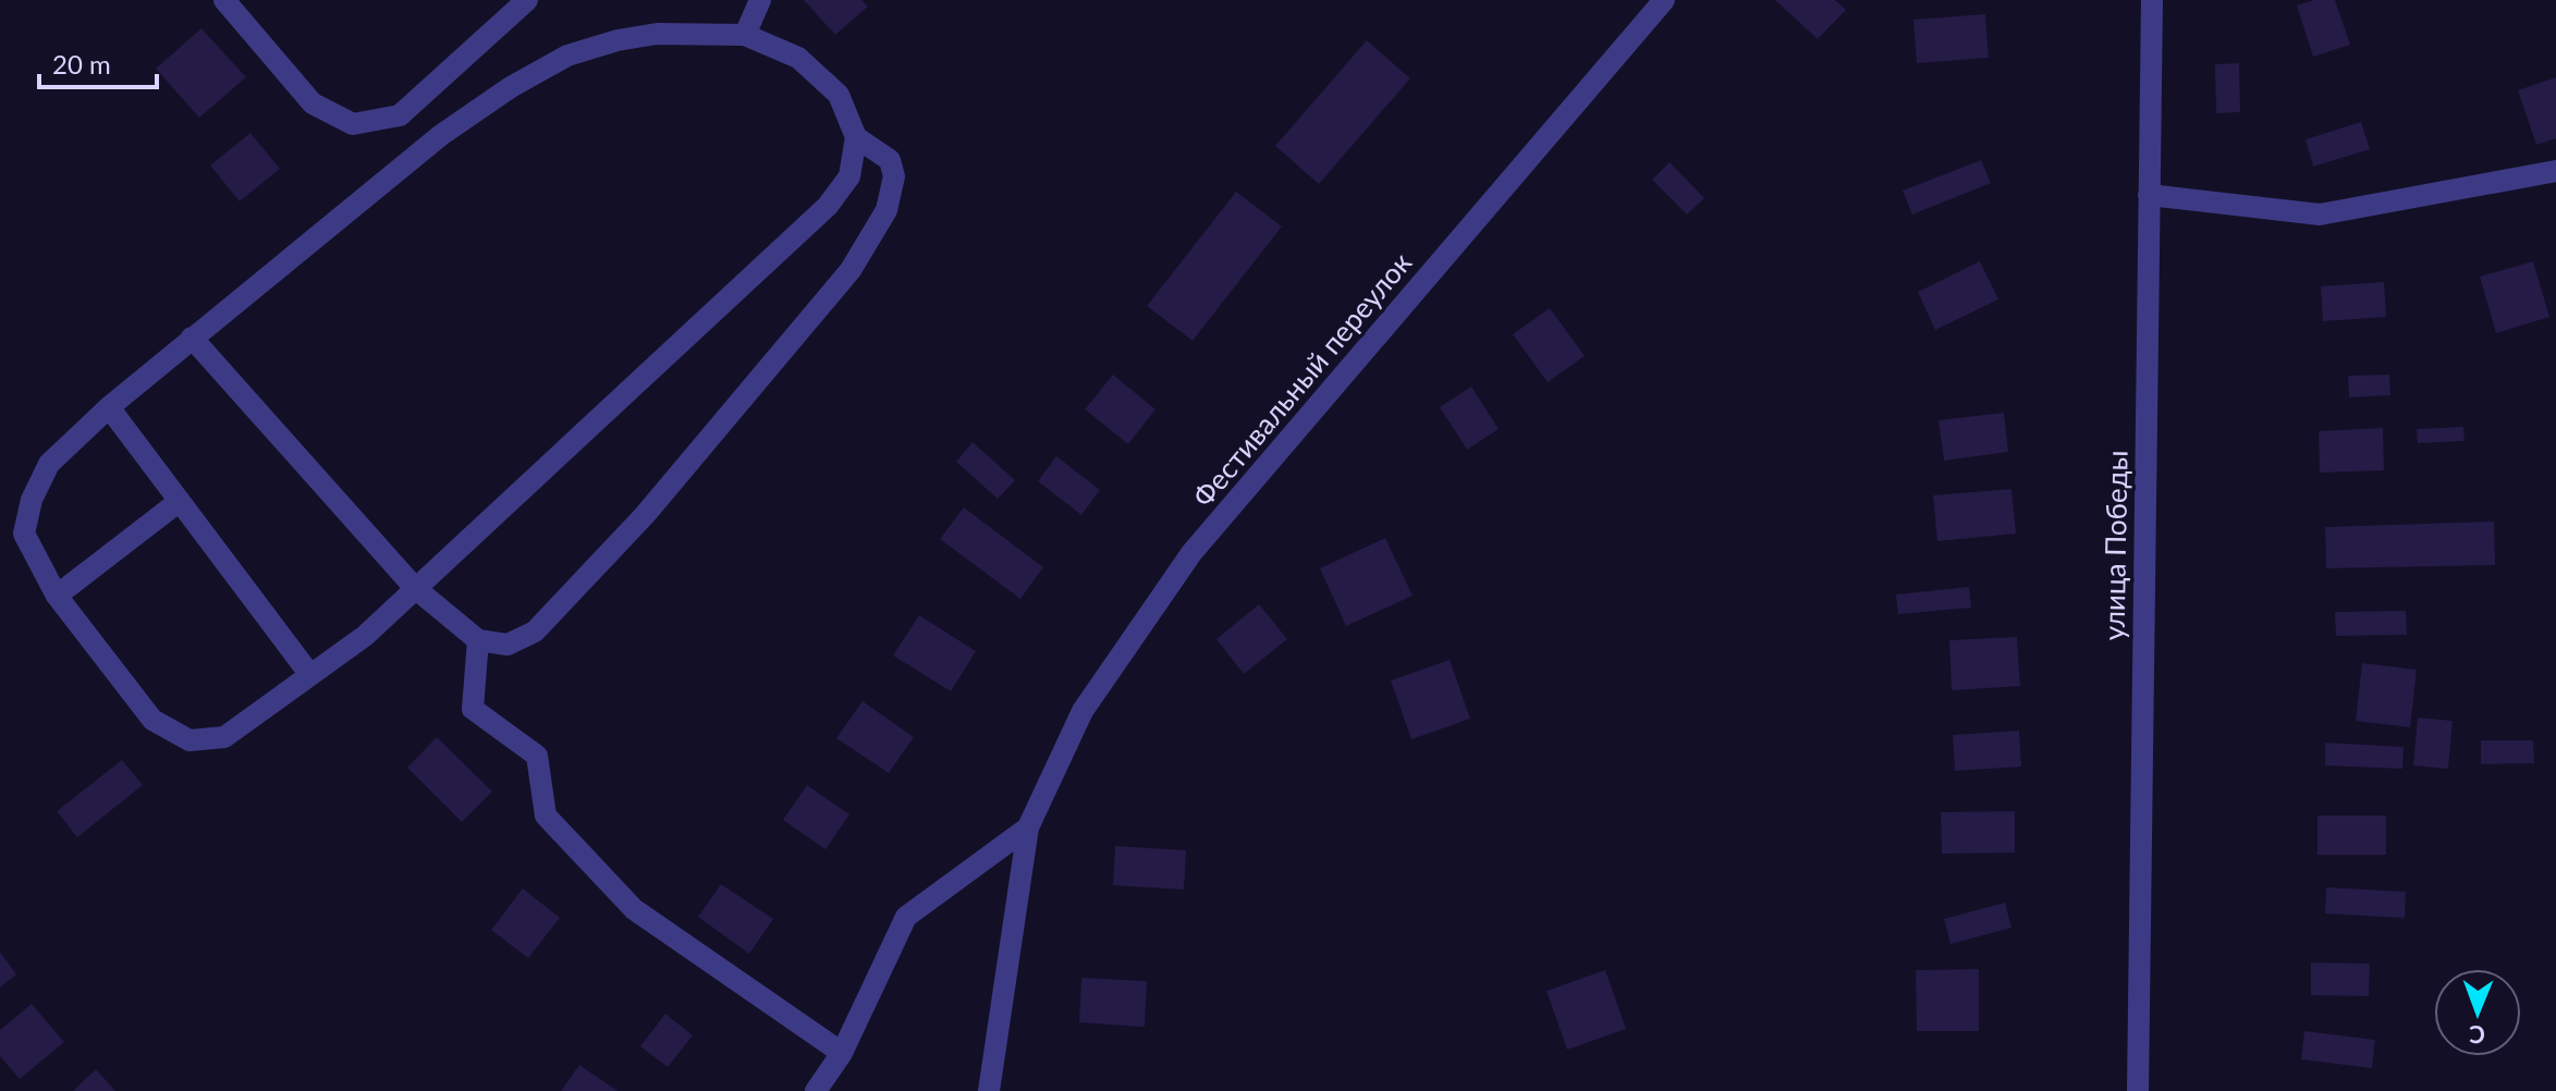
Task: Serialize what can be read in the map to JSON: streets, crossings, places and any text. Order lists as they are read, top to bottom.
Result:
{
  "streets": {
    "street": ["Фестивальный переулок", "улица Победы"]
  },
  "scale_bar": "20 m",
  "north": "bottom"
}
